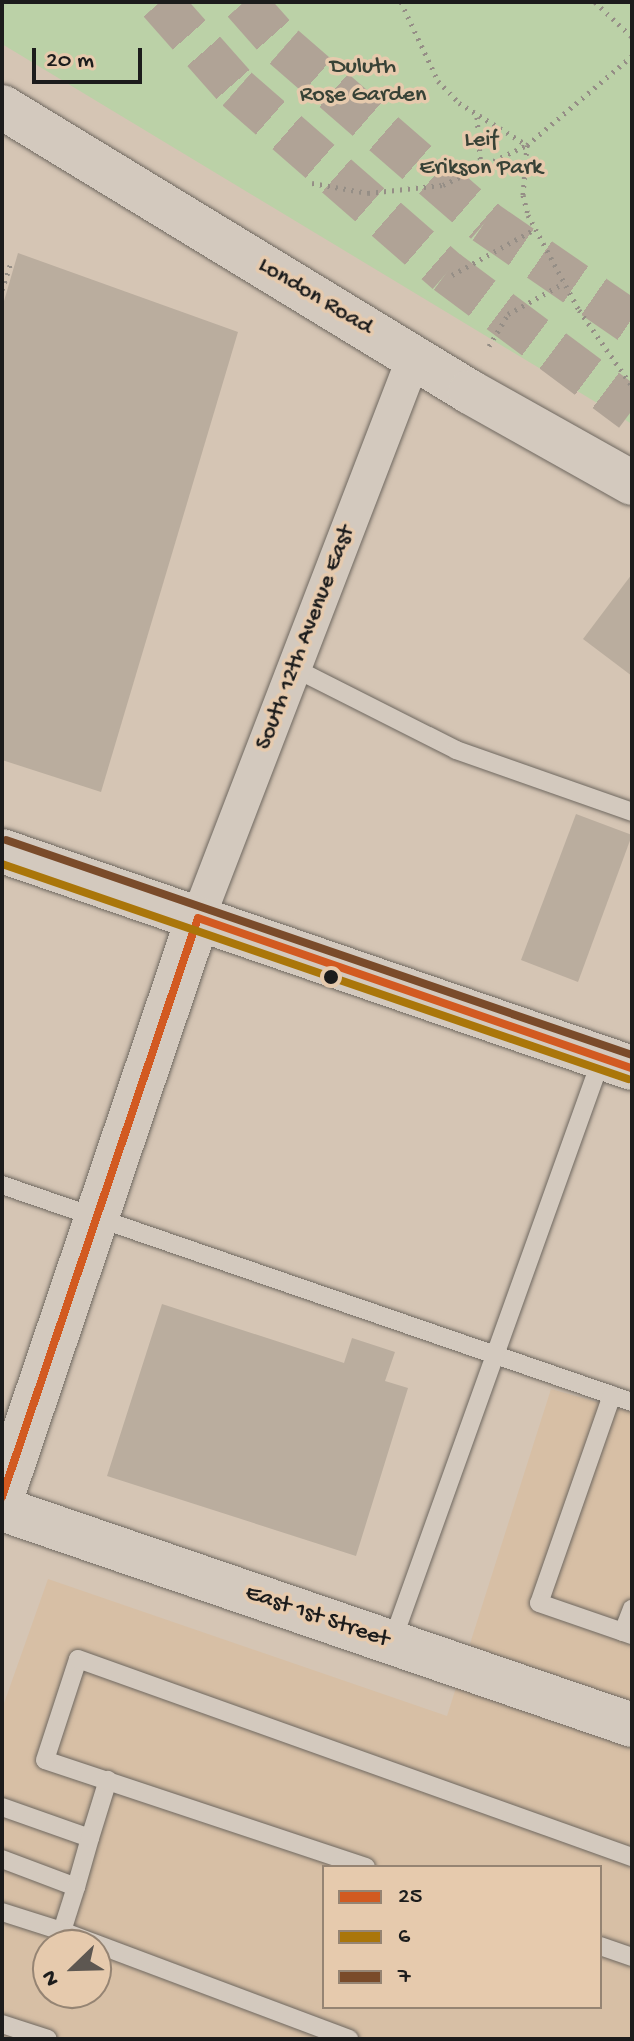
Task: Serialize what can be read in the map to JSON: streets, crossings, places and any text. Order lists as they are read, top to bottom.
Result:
{
  "streets": {
    "street": ["London Road", "South 12th Avenue East", "East 1st Street"]
  },
  "crossings": [
    ["London Road", "South 12th Avenue East"]
  ],
  "parks": ["Duluth Rose Garden", "Leif Erikson Park"],
  "lines": ["transit line 7", "transit line 6", "transit line 25"],
  "legend": ["25", "6", "7"],
  "scale_bar": "20 m",
  "north": "bottom left"
}
